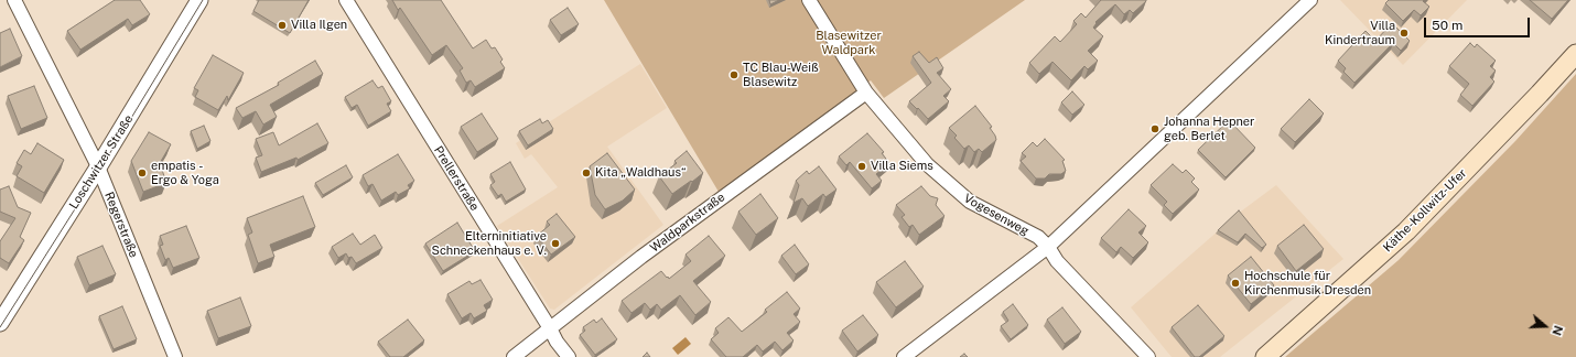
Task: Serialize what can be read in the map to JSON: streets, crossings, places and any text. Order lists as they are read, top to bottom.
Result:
{
  "streets": {
    "main road": ["Käthe-Kollwitz-Ufer"],
    "street": [
      "Loschwitzer Straße",
      "Prellerstraße",
      "Vogesenweg",
      "Waldparkstraße",
      "Regerstraße"
    ]
  },
  "crossings": [
    ["Loschwitzer Straße", "Regerstraße"],
    ["Prellerstraße", "Waldparkstraße"],
    ["Vogesenweg", "Waldparkstraße"]
  ],
  "parks": ["Blasewitzer Waldpark"],
  "places": [
    "Villa Ilgen",
    "Villa Kindertraum",
    "TC Blau-Weiß Blasewitz",
    "Johanna Hepner geb. Berlet",
    "Villa Siems",
    "empatis - Ergo & Yoga",
    "Kita „Waldhaus“",
    "Elterninitiative Schneckenhaus e. V.",
    "Hochschule für Kirchenmusik Dresden"
  ],
  "scale_bar": "50 m",
  "north": "right"
}
